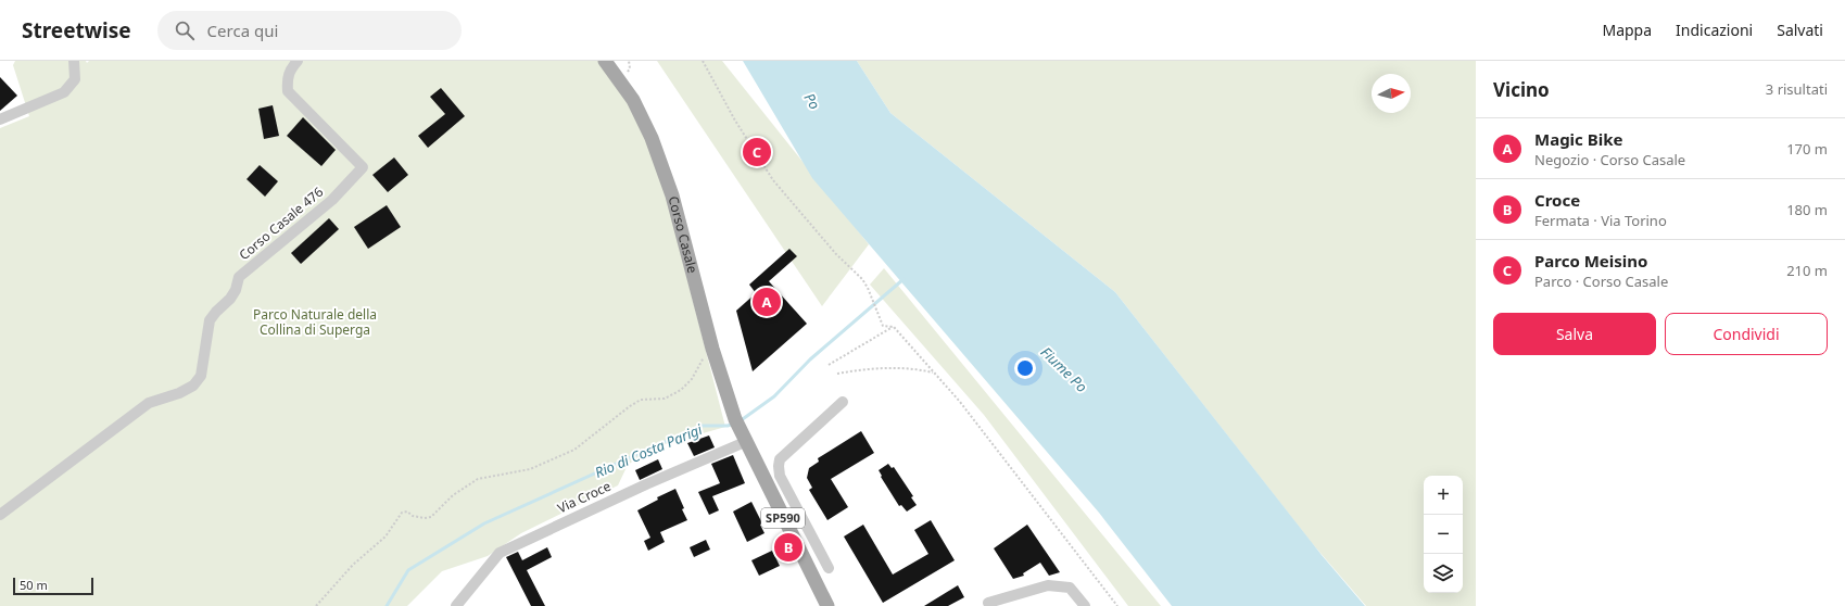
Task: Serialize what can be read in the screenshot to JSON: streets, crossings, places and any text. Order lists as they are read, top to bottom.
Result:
{
  "streets": {
    "main road": ["Corso Casale", "SP590"],
    "street": ["Corso Casale 476", "Via Croce"]
  },
  "crossings": [
    ["Corso Casale", "Via Croce"],
    ["Corso Casale", "SP590"],
    ["Via Croce", "SP590"]
  ],
  "water": ["Po", "Fiume Po", "Rio di Costa Parigi"],
  "parks": ["Parco Naturale della Collina di Superga"],
  "scale_bar": "50 m",
  "north": "right",
  "page": {
    "header": "Streetwise",
    "search": "Cerca qui",
    "nav": ["Mappa", "Indicazioni", "Salvati"],
    "heading": ["Vicino", "3 risultati"],
    "list": [
      {
        "mark": "A",
        "name": "Magic Bike",
        "note": "Negozio · Corso Casale",
        "value": "170 m"
      },
      {
        "mark": "B",
        "name": "Croce",
        "note": "Fermata · Via Torino",
        "value": "180 m"
      },
      {
        "mark": "C",
        "name": "Parco Meisino",
        "note": "Parco · Corso Casale",
        "value": "210 m"
      }
    ],
    "pins": ["C", "A", "B"],
    "buttons": ["Salva", "Condividi"],
    "map_buttons": ["+", "−"],
    "scale": "50 m"
  }
}
